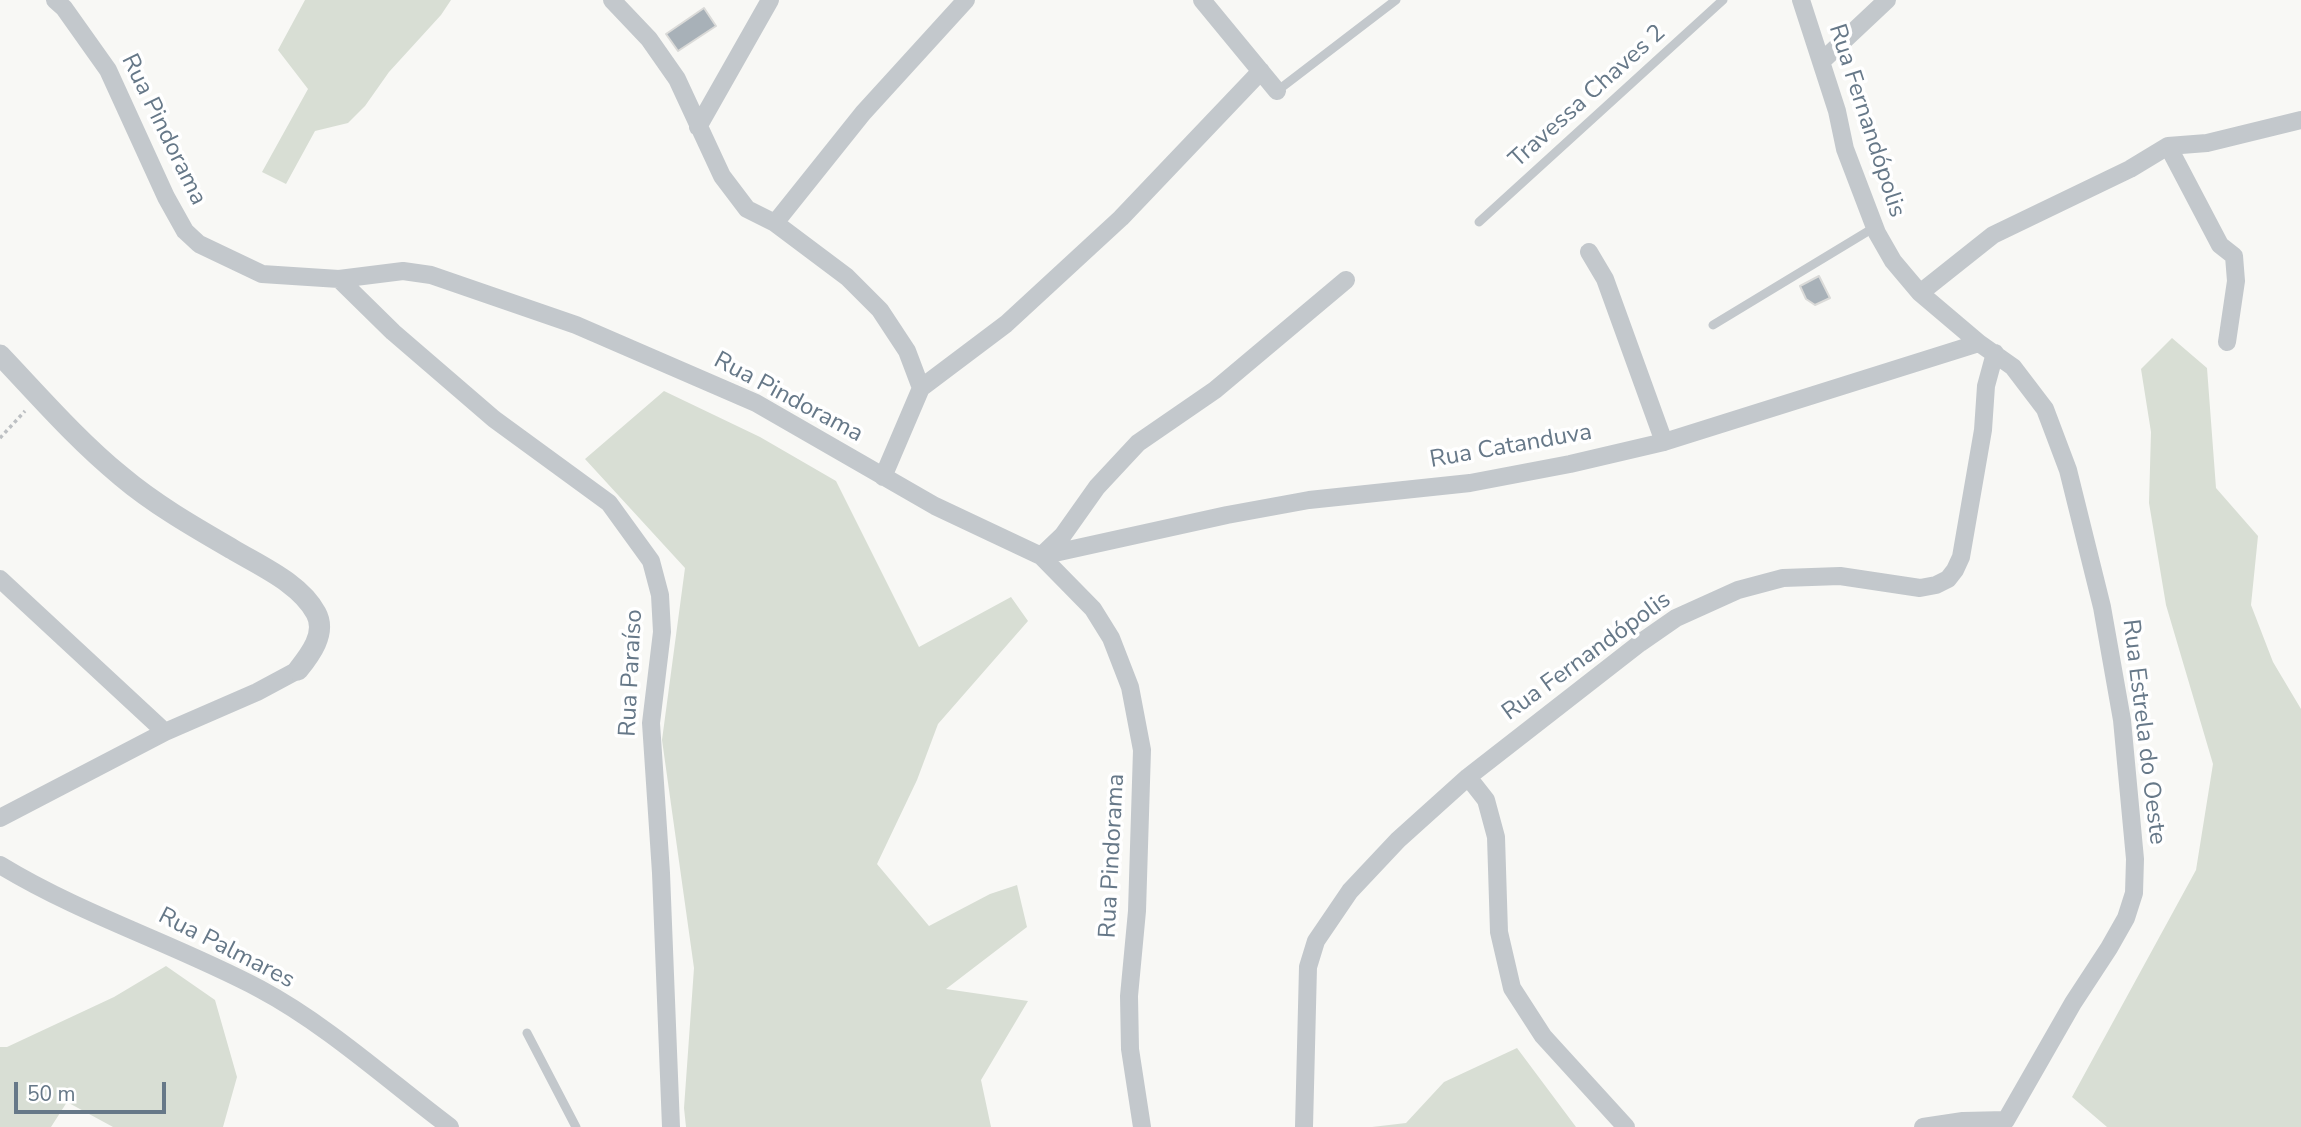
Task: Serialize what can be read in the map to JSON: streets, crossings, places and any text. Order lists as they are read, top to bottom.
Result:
{
  "streets": {
    "street": [
      "Rua Fernandópolis",
      "Rua Pindorama",
      "Rua Catanduva",
      "Rua Paraíso",
      "Rua Estrela do Oeste",
      "Rua Palmares"
    ],
    "lane": ["Travessa Chaves 2"]
  },
  "crossings": [
    ["Rua Fernandópolis", "Rua Catanduva"],
    ["Rua Fernandópolis", "Rua Estrela do Oeste"],
    ["Rua Pindorama", "Rua Catanduva"],
    ["Rua Pindorama", "Rua Paraíso"],
    ["Rua Catanduva", "Rua Estrela do Oeste"]
  ],
  "scale_bar": "50 m"
}
